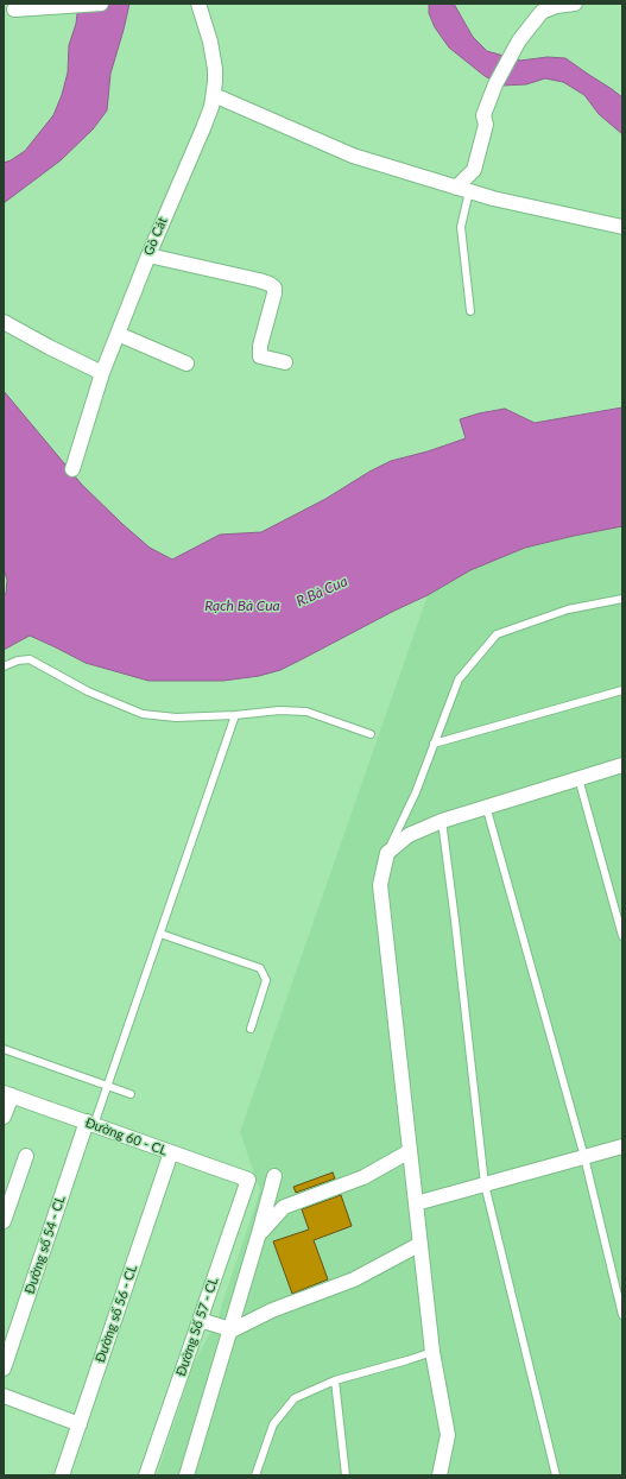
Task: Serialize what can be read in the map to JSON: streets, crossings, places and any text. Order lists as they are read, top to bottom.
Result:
{
  "streets": {
    "street": [
      "Gò Cát",
      "Đường 60 - CL",
      "Đường số 54 - CL",
      "Đường số 56 - CL",
      "Đường Số 57 - CL"
    ]
  },
  "crossings": [
    ["Đường 60 - CL", "Đường số 54 - CL"],
    ["Đường 60 - CL", "Đường số 56 - CL"],
    ["Đường 60 - CL", "Đường Số 57 - CL"]
  ],
  "water": ["R.Bà Cua", "Rạch Bà Cua"]
}
